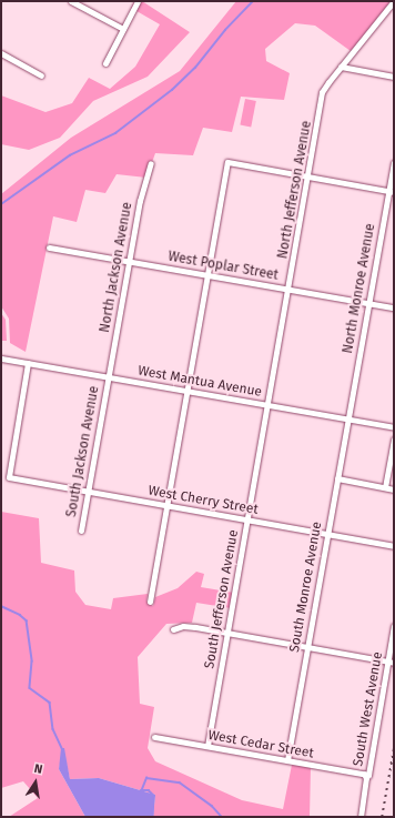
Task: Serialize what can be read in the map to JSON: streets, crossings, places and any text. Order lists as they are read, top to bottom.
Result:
{
  "streets": {
    "street": [
      "North Jefferson Avenue",
      "West Poplar Street",
      "North Jackson Avenue",
      "North Monroe Avenue",
      "West Mantua Avenue",
      "South Jackson Avenue",
      "West Cherry Street",
      "South Monroe Avenue",
      "South Jefferson Avenue",
      "South West Avenue",
      "West Cedar Street"
    ]
  },
  "crossings": [
    ["North Jefferson Avenue", "West Poplar Street"],
    ["North Jefferson Avenue", "West Mantua Avenue"],
    ["North Jefferson Avenue", "South Jefferson Avenue"],
    ["West Poplar Street", "North Jackson Avenue"],
    ["West Poplar Street", "North Monroe Avenue"],
    ["North Jackson Avenue", "West Mantua Avenue"],
    ["North Jackson Avenue", "South Jackson Avenue"],
    ["North Monroe Avenue", "West Mantua Avenue"],
    ["North Monroe Avenue", "South Monroe Avenue"],
    ["West Mantua Avenue", "South Jackson Avenue"],
    ["West Mantua Avenue", "West Cherry Street"],
    ["West Mantua Avenue", "South Monroe Avenue"],
    ["West Mantua Avenue", "South Jefferson Avenue"],
    ["South Jackson Avenue", "West Cherry Street"],
    ["West Cherry Street", "South Monroe Avenue"],
    ["West Cherry Street", "South Jefferson Avenue"],
    ["South Monroe Avenue", "West Cedar Street"],
    ["South Jefferson Avenue", "West Cedar Street"],
    ["South West Avenue", "West Cedar Street"]
  ],
  "north": "top"
}
